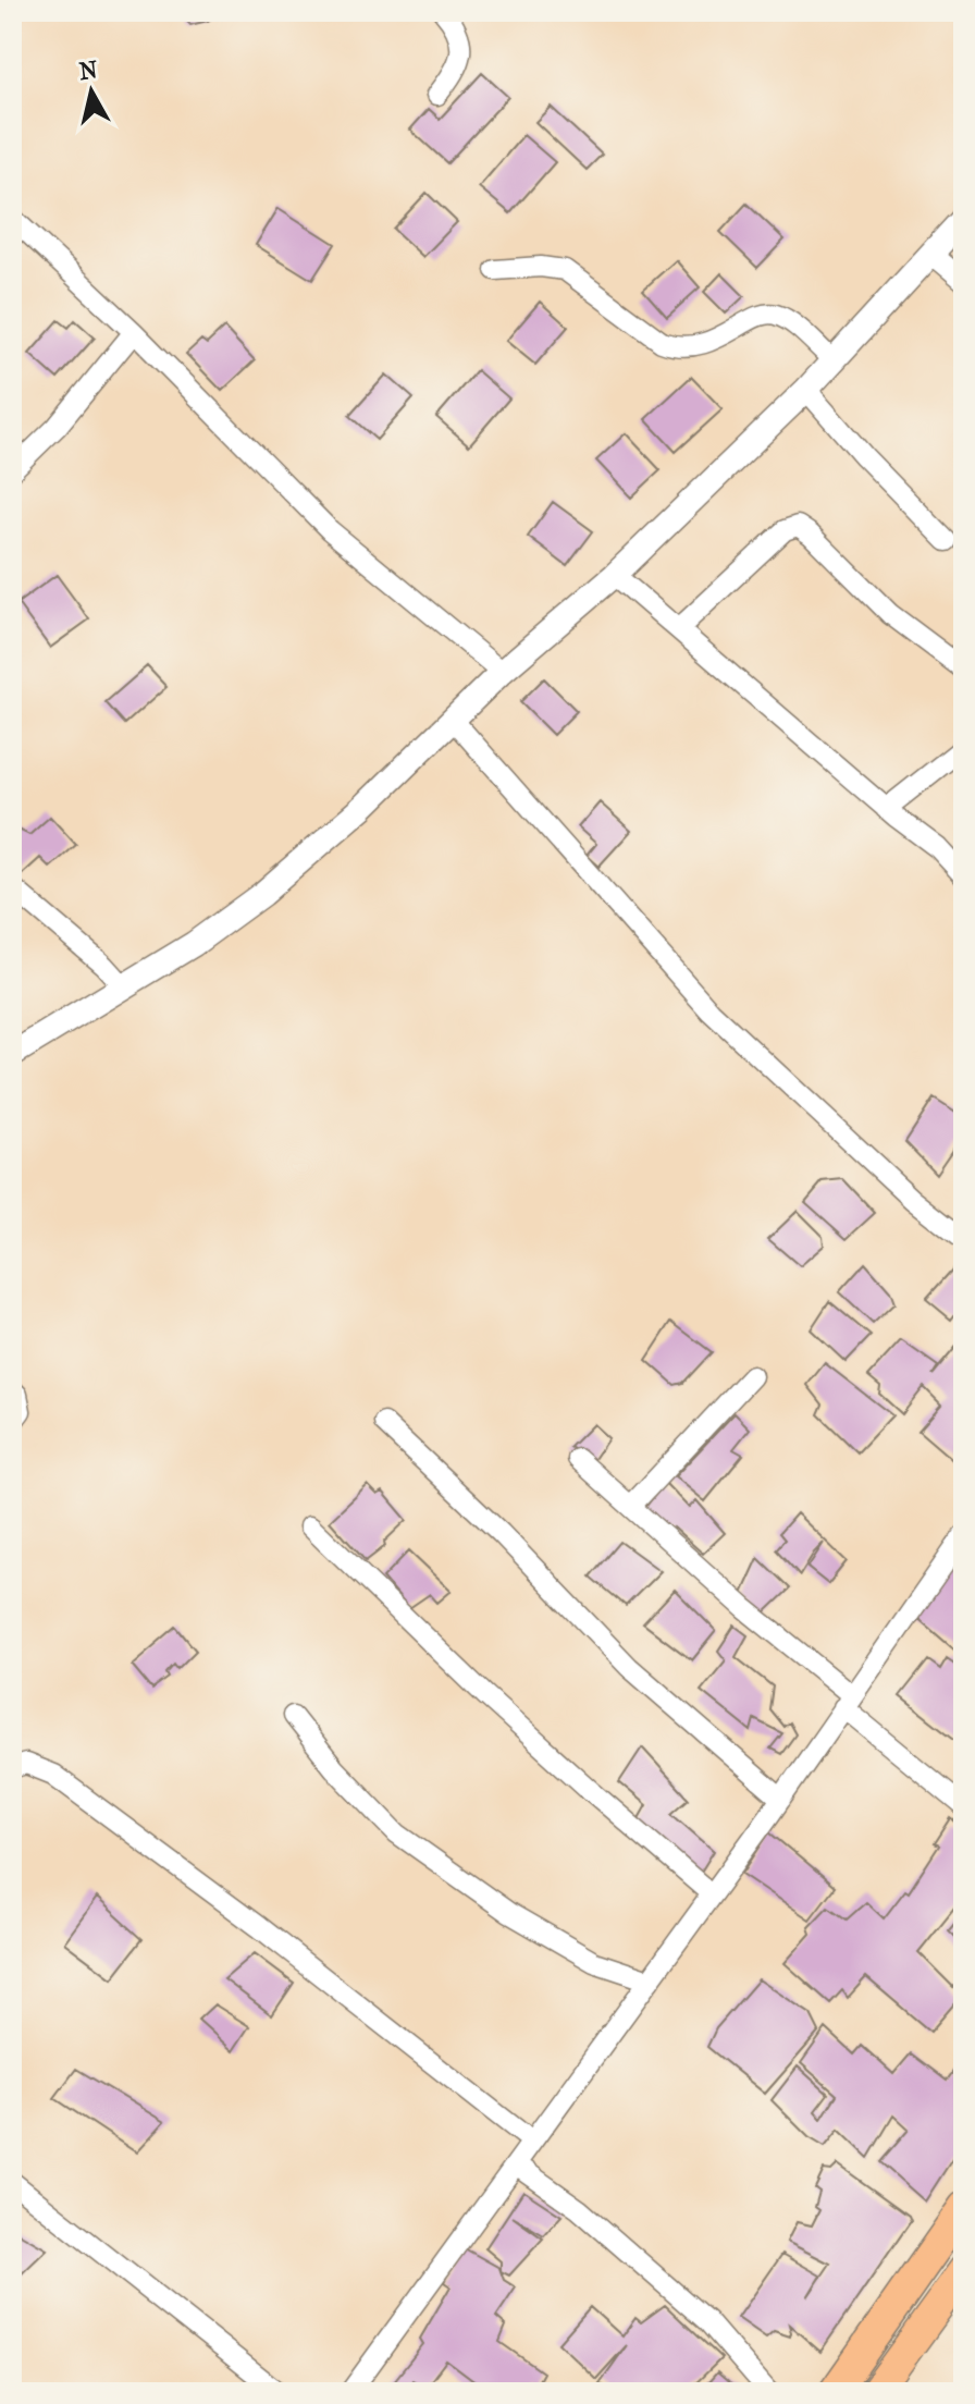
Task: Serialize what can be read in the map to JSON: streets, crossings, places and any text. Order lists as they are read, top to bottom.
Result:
{
  "north": "top"
}
